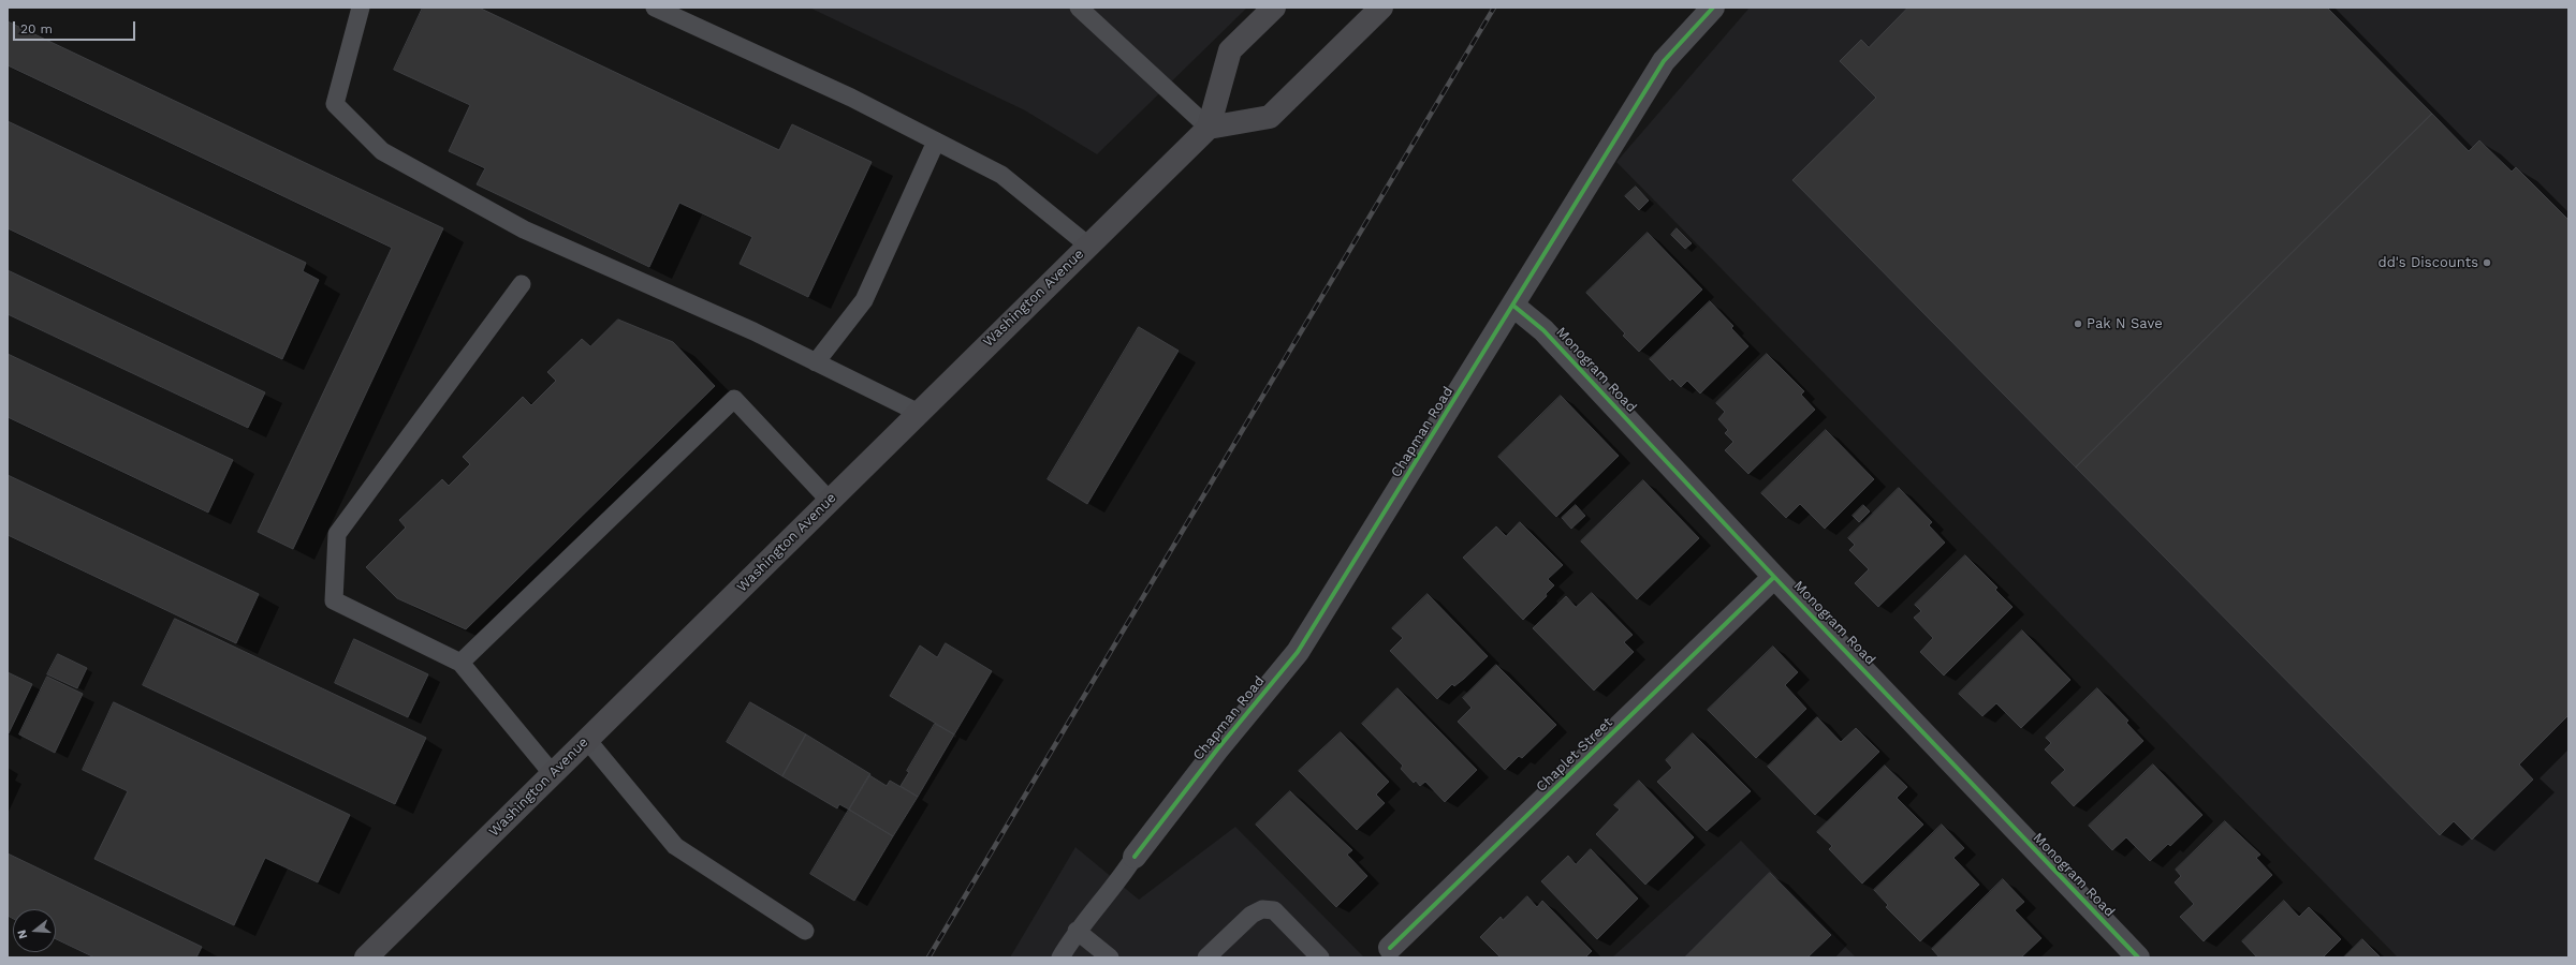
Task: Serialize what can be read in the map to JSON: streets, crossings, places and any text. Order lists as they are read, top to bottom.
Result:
{
  "streets": {
    "main road": ["Washington Avenue"],
    "street": ["Monogram Road", "Chapman Road", "Chaplet Street"]
  },
  "crossings": [
    ["Monogram Road", "Chapman Road"],
    ["Monogram Road", "Chaplet Street"]
  ],
  "places": ["dd's Discounts", "Pak N Save"],
  "scale_bar": "20 m",
  "north": "left"
}
